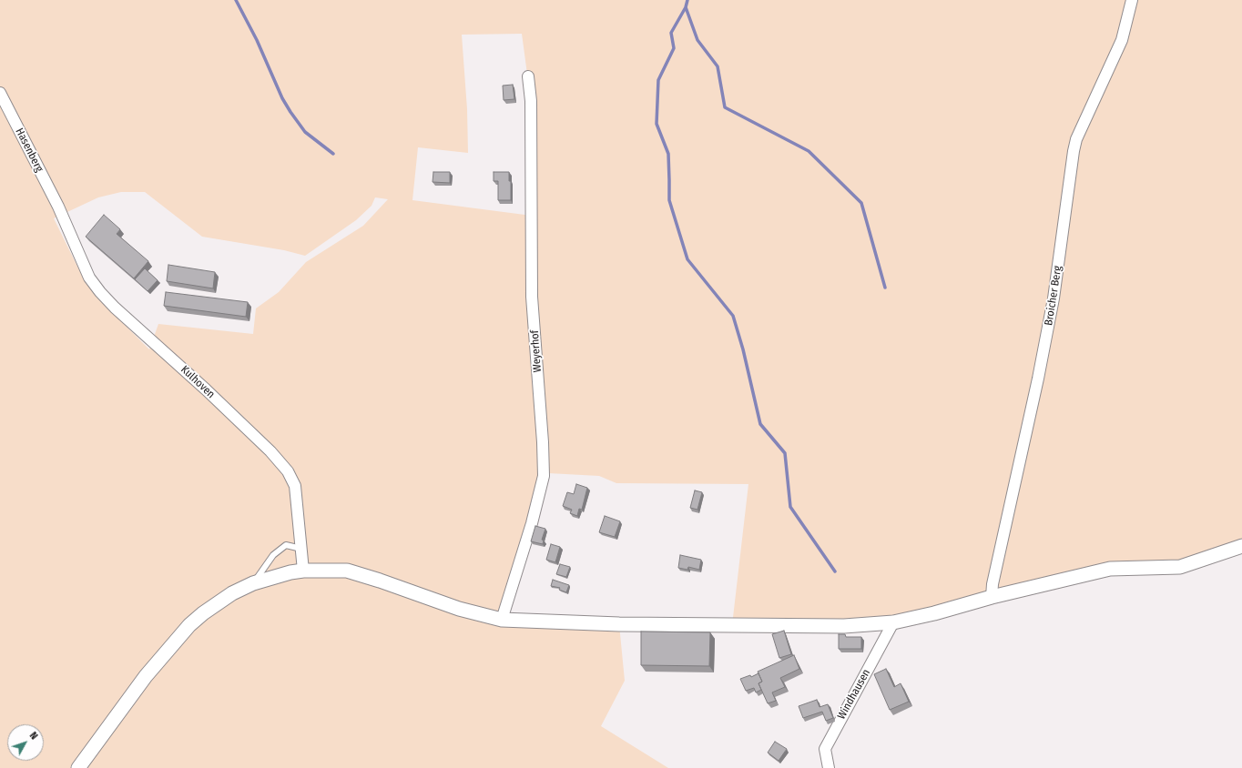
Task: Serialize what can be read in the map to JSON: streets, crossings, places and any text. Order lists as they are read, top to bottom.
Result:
{
  "streets": {
    "street": [
      "Hasenberg",
      "Broicher Berg",
      "Weyerhof",
      "Kulhoven",
      "Windhausen"
    ]
  },
  "crossings": [
    ["Hasenberg", "Kulhoven"]
  ],
  "north": "top right"
}
